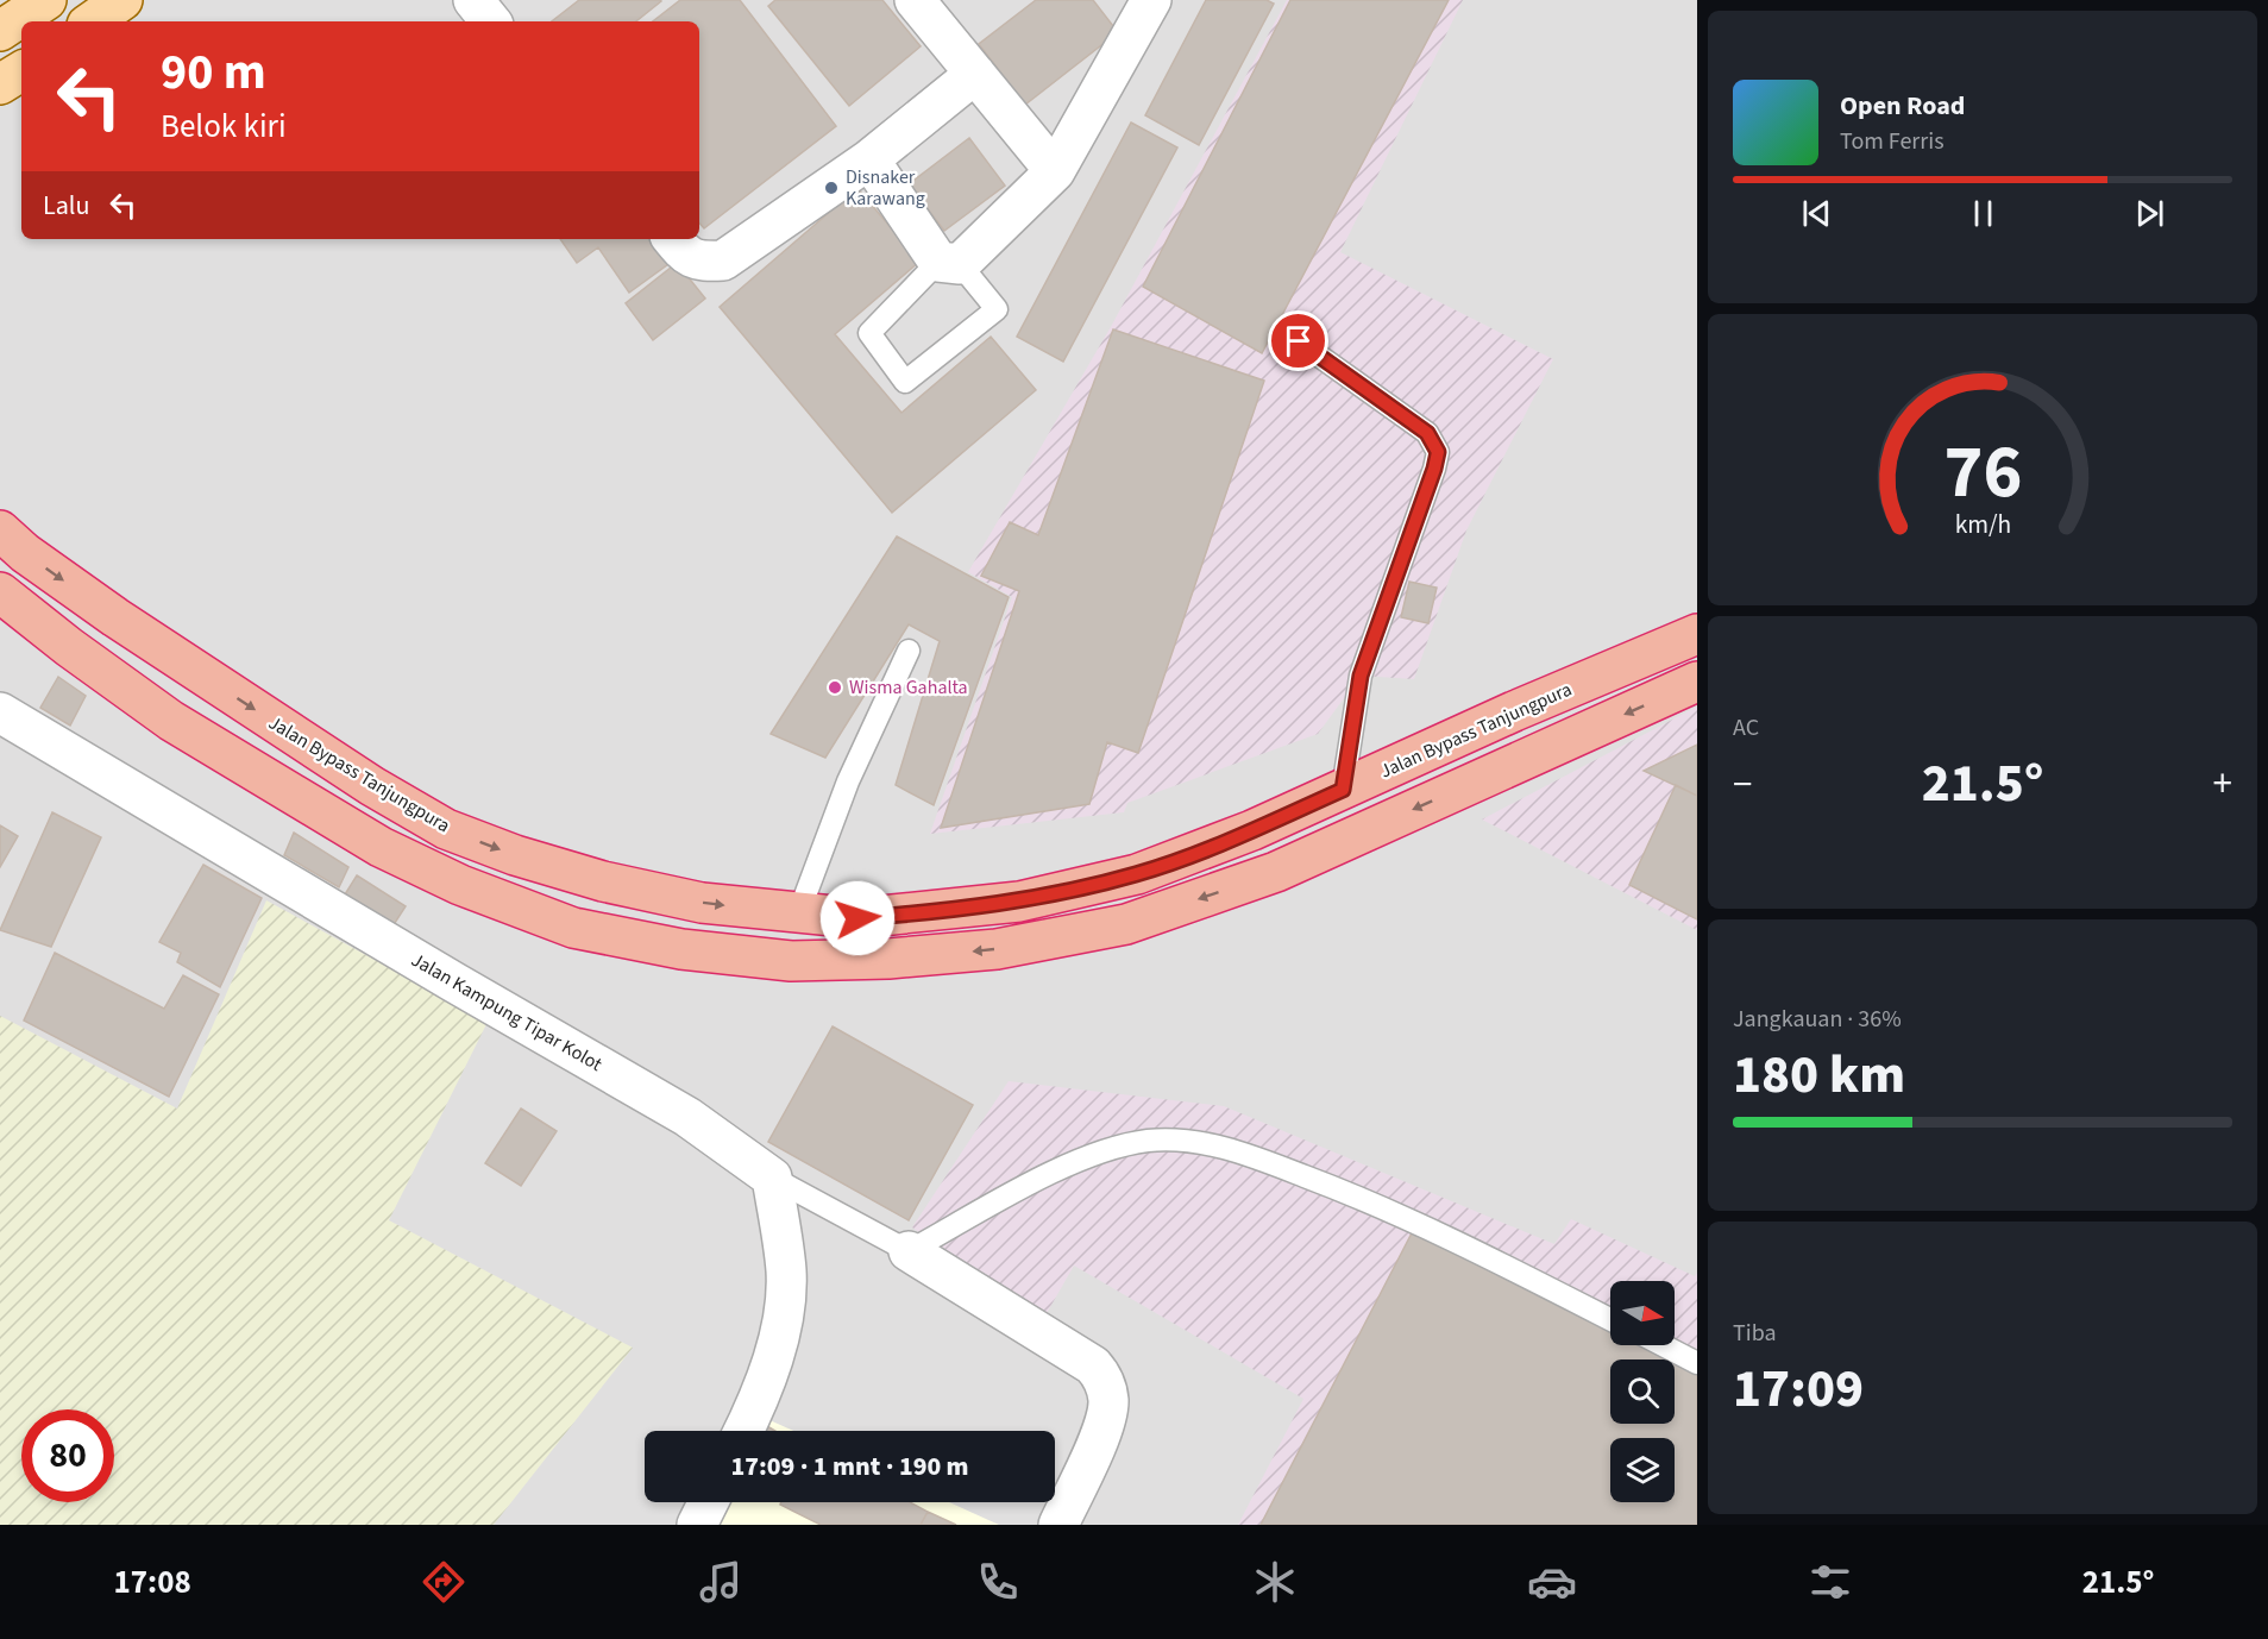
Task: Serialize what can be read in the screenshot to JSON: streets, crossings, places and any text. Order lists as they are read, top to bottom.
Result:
{
  "streets": {
    "highway": ["Jalan Bypass Tanjungpura"],
    "street": ["Jalan Kampung Tipar Kolot"]
  },
  "one_way": ["Jalan Bypass Tanjungpura"],
  "places": ["Disnaker Karawang", "Wisma Gahalta"],
  "north": "right",
  "page": {
    "turn": ["90 m", "Belok kiri"],
    "song": ["Open Road", "Tom Ferris"],
    "then": "Lalu",
    "tile": [
      "AC",
      ["Jangkauan · 36%", "180 km"],
      ["Tiba", "17:09"]
    ],
    "heat": ["−", "21.5°", "+"],
    "limit": "80",
    "trip": "17:09 · 1 mnt · 190 m",
    "tabs": ["17:08", "21.5°"],
    "gauge": ["76", "km/h"]
  }
}
